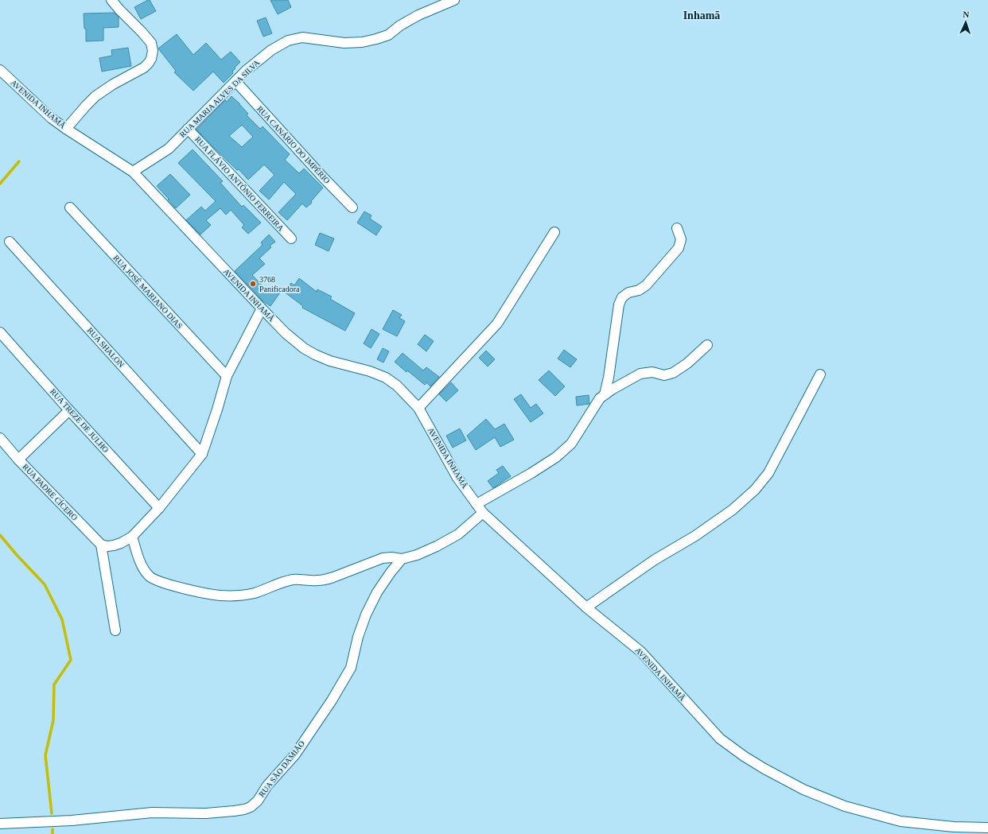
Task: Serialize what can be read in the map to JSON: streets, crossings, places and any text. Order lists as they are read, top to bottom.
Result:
{
  "streets": {
    "street": [
      "RUA MARIA ALVES DA SILVA",
      "AVENIDA INHAMÃ",
      "RUA CANÁRIO DO IMPÉRIO",
      "RUA FLÁVIO ANTÔNIO FERREIRA",
      "RUA JOSÉ MARIANO DIAS",
      "RUA SHALON",
      "RUA TREZE DE JULHO",
      "RUA PADRE CÍCERO",
      "RUA SÃO DAMIÃO"
    ]
  },
  "crossings": [
    ["RUA MARIA ALVES DA SILVA", "AVENIDA INHAMÃ"],
    ["RUA MARIA ALVES DA SILVA", "RUA CANÁRIO DO IMPÉRIO"],
    ["RUA MARIA ALVES DA SILVA", "RUA FLÁVIO ANTÔNIO FERREIRA"]
  ],
  "districts": ["Inhamã"],
  "places": ["3768 Panificadora"],
  "north": "top"
}
